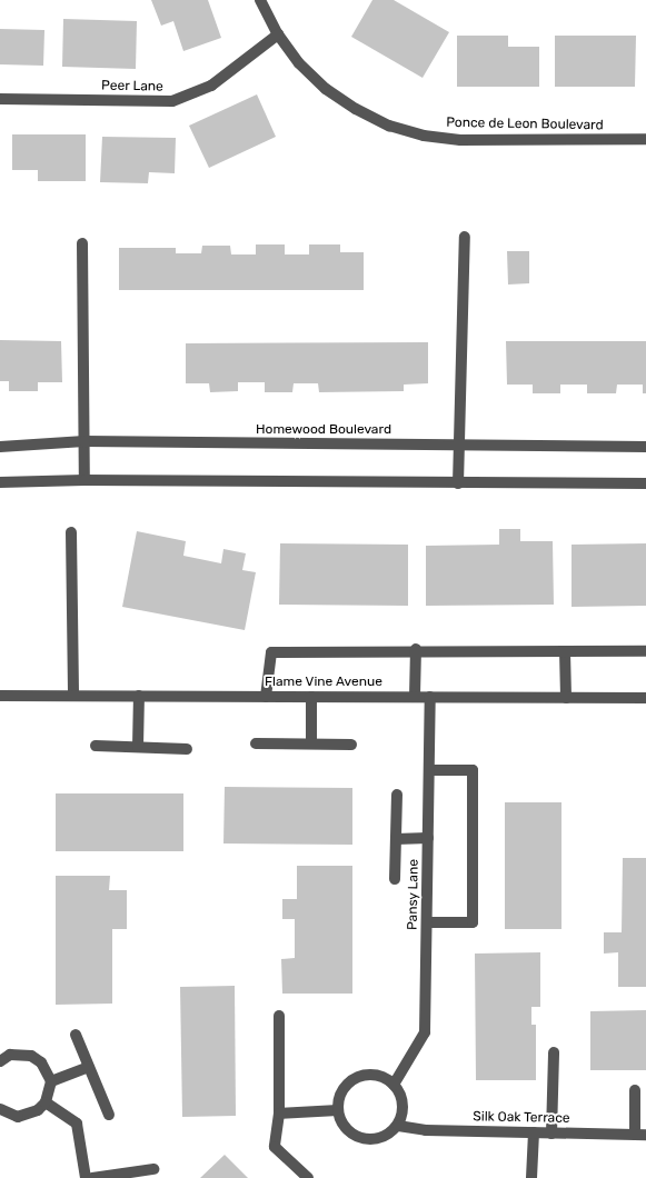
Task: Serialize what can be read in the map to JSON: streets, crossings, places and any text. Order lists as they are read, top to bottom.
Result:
{
  "streets": {
    "street": [
      "Peer Lane",
      "Ponce de Leon Boulevard",
      "Homewood Boulevard",
      "Flame Vine Avenue",
      "Pansy Lane",
      "Silk Oak Terrace"
    ]
  },
  "crossings": [
    ["Peer Lane", "Ponce de Leon Boulevard"],
    ["Flame Vine Avenue", "Pansy Lane"],
    ["Pansy Lane", "Silk Oak Terrace"]
  ]
}
